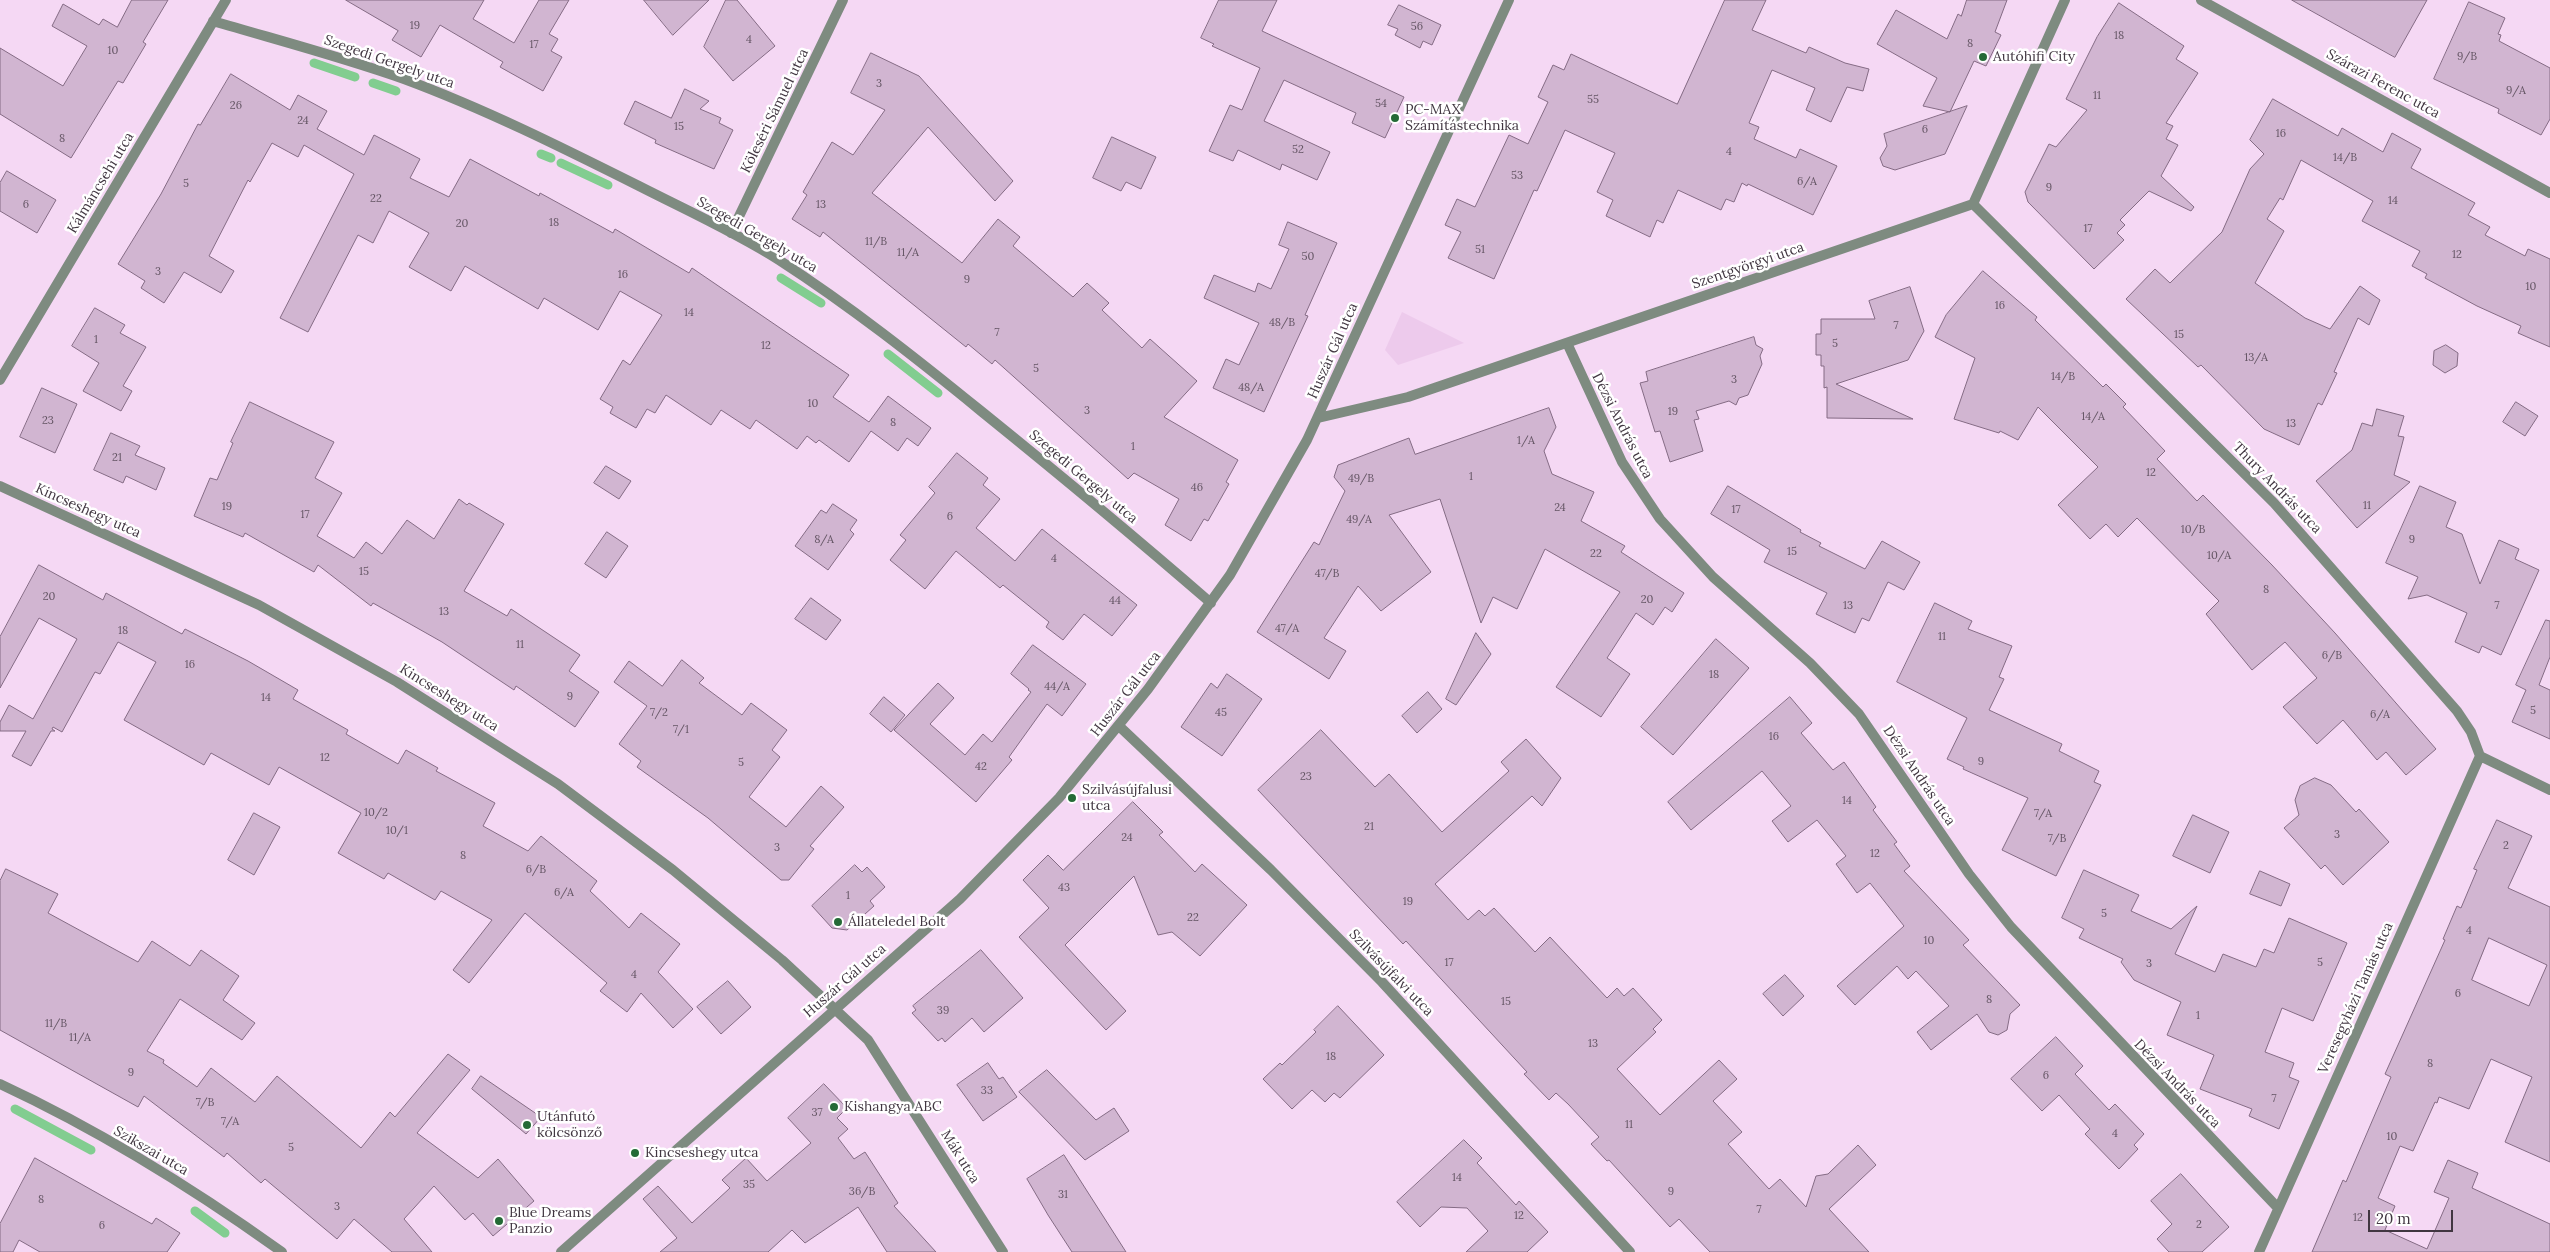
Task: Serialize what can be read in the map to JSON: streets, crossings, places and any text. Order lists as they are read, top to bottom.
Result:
{
  "streets": {
    "street": [
      "Szegedi Gergely utca",
      "Szárazi Ferenc utca",
      "Köleséri Sámuel utca",
      "Kálmáncsehi utca",
      "Szentgyörgyi utca",
      "Huszár Gál utca",
      "Dézsi András utca",
      "Thury András utca",
      "Kincseshegy utca",
      "Szilvásújfalvi utca",
      "Veresegyházi Tamás utca",
      "Szikszai utca",
      "Mák utca"
    ]
  },
  "crossings": [
    ["Szegedi Gergely utca", "Köleséri Sámuel utca"],
    ["Szegedi Gergely utca", "Kálmáncsehi utca"],
    ["Szegedi Gergely utca", "Huszár Gál utca"],
    ["Szentgyörgyi utca", "Huszár Gál utca"],
    ["Szentgyörgyi utca", "Dézsi András utca"],
    ["Szentgyörgyi utca", "Thury András utca"],
    ["Huszár Gál utca", "Kincseshegy utca"],
    ["Huszár Gál utca", "Szilvásújfalvi utca"],
    ["Huszár Gál utca", "Mák utca"],
    ["Dézsi András utca", "Veresegyházi Tamás utca"],
    ["Thury András utca", "Veresegyházi Tamás utca"],
    ["Kincseshegy utca", "Mák utca"]
  ],
  "places": [
    "Autóhifi City",
    "PC-MAX Számítástechnika",
    "Szilvásújfalusi utca",
    "Állateledel Bolt",
    "Kishangya ABC",
    "Utánfutó kölcsönző",
    "Kincseshegy utca",
    "Blue Dreams Panzio"
  ],
  "house_numbers": [
    "19",
    "56",
    "18",
    "4",
    "8",
    "17",
    "10",
    "9/B",
    "3",
    "9/A",
    "11",
    "55",
    "54",
    "26",
    "24",
    "15",
    "6",
    "16",
    "8",
    "52",
    "4",
    "14/B",
    "53",
    "6/A",
    "5",
    "9",
    "22",
    "14",
    "6",
    "13",
    "18",
    "20",
    "17",
    "11/B",
    "51",
    "11/A",
    "12",
    "50",
    "3",
    "16",
    "9",
    "10",
    "16",
    "14",
    "48/B",
    "7",
    "7",
    "15",
    "1",
    "5",
    "12",
    "13/A",
    "5",
    "14/B",
    "3",
    "48/A",
    "10",
    "3",
    "19",
    "14/A",
    "23",
    "8",
    "13",
    "1/A",
    "1",
    "21",
    "12",
    "1",
    "49/B",
    "46",
    "11",
    "19",
    "24",
    "17",
    "17",
    "6",
    "49/A",
    "10/B",
    "8/A",
    "9",
    "15",
    "22",
    "10/A",
    "4",
    "15",
    "47/B",
    "8",
    "20",
    "20",
    "44",
    "13",
    "7",
    "13",
    "47/A",
    "18",
    "11",
    "11",
    "6/B",
    "16",
    "18",
    "44/A",
    "9",
    "14",
    "5",
    "7/2",
    "45",
    "6/A",
    "7/1",
    "16",
    "12",
    "9",
    "5",
    "42",
    "23",
    "14",
    "10/2",
    "7/A",
    "21",
    "10/1",
    "3",
    "24",
    "7/B",
    "2",
    "3",
    "12",
    "8",
    "6/B",
    "43",
    "6/A",
    "1",
    "19",
    "5",
    "22",
    "4",
    "10",
    "17",
    "5",
    "3",
    "4",
    "6",
    "8",
    "15",
    "39",
    "1",
    "11/B",
    "11/A",
    "13",
    "18",
    "8",
    "9",
    "6",
    "33",
    "7",
    "7/B",
    "37",
    "7/A",
    "11",
    "4",
    "10",
    "5",
    "14",
    "35",
    "36/B",
    "9",
    "31",
    "8",
    "3",
    "7",
    "12",
    "12",
    "2",
    "6"
  ],
  "scale_bar": "20 m"
}
